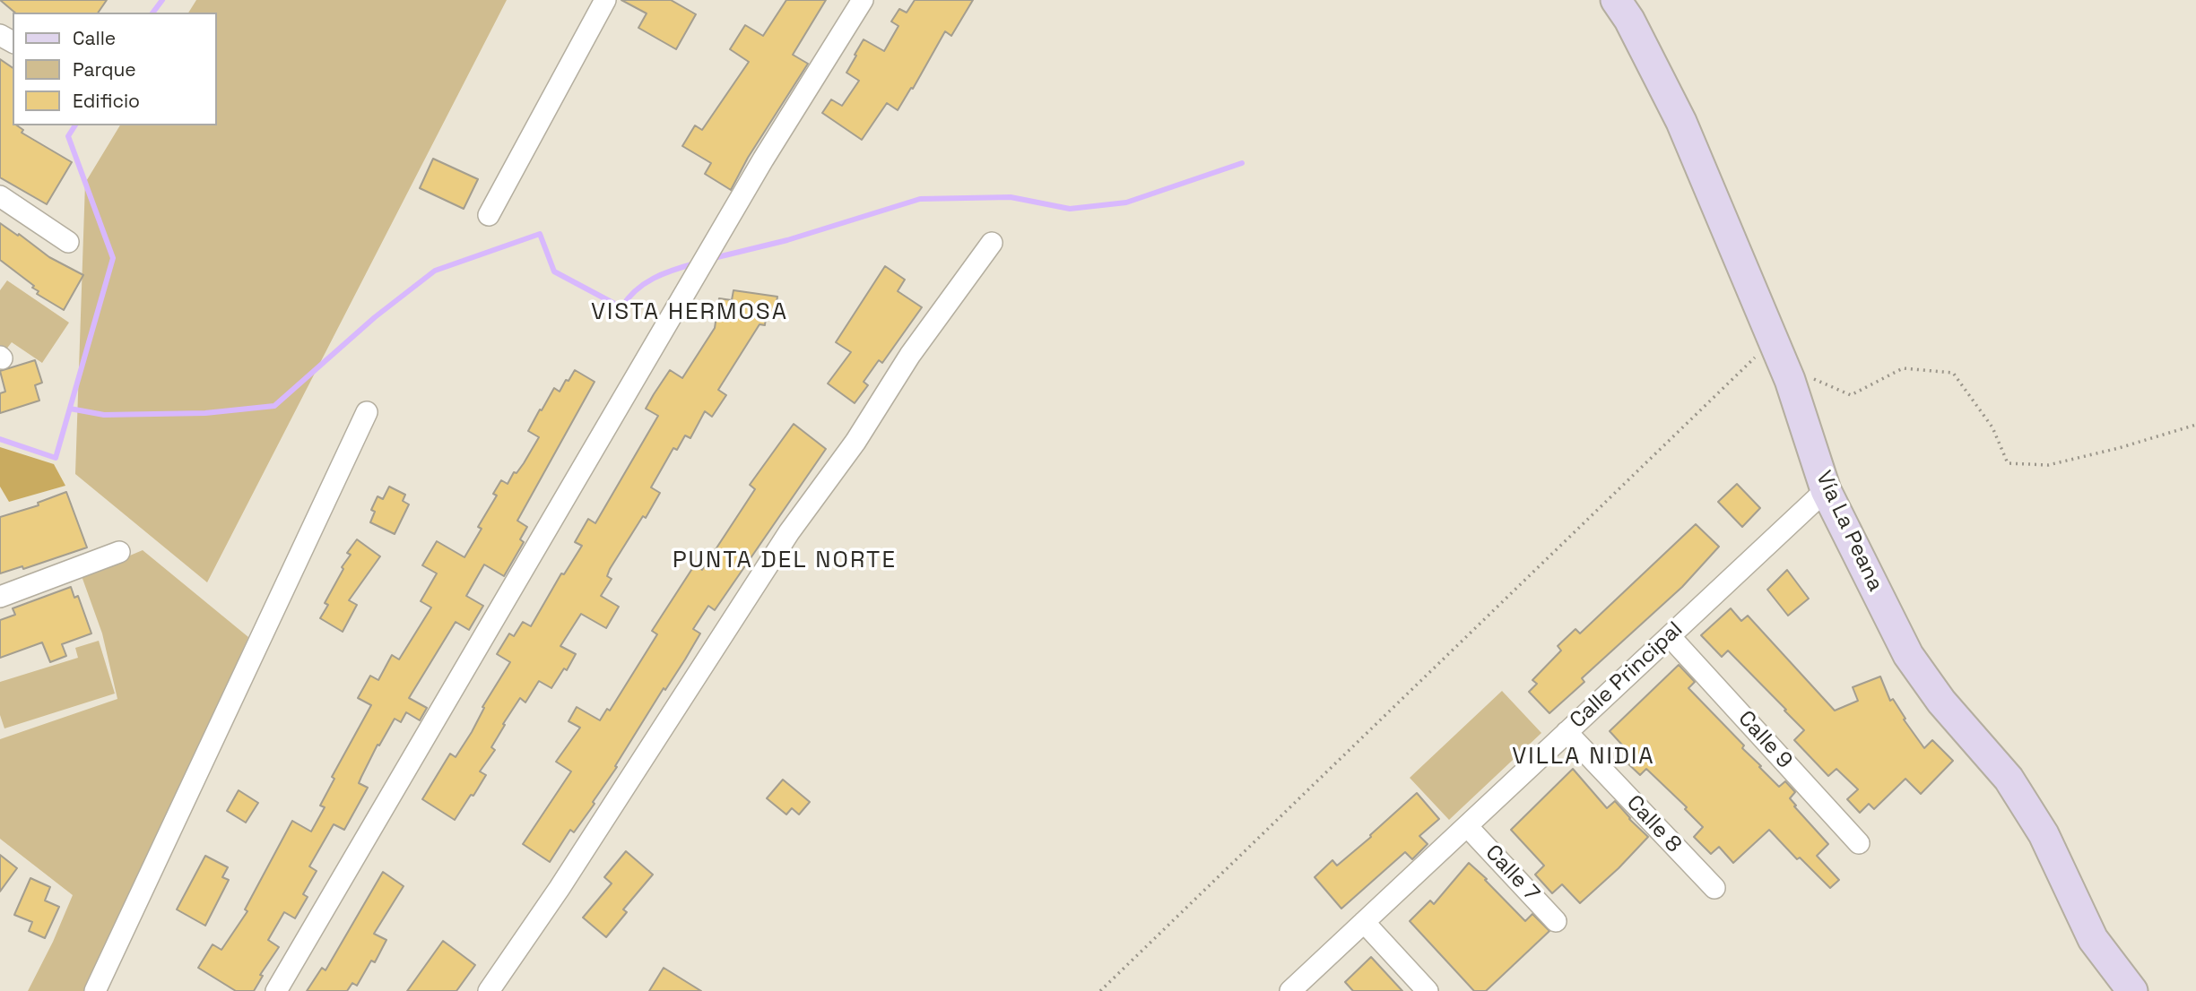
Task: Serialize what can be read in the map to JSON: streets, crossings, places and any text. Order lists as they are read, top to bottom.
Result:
{
  "streets": {
    "street": [
      "Vía La Peana",
      "Calle Principal",
      "Calle 9",
      "Calle 8",
      "Calle 7"
    ]
  },
  "crossings": [
    ["Vía La Peana", "Calle Principal"],
    ["Calle Principal", "Calle 9"],
    ["Calle Principal", "Calle 8"],
    ["Calle Principal", "Calle 7"]
  ],
  "districts": ["VISTA HERMOSA", "PUNTA DEL NORTE", "VILLA NIDIA"],
  "legend": ["Calle", "Parque", "Edificio"]
}
